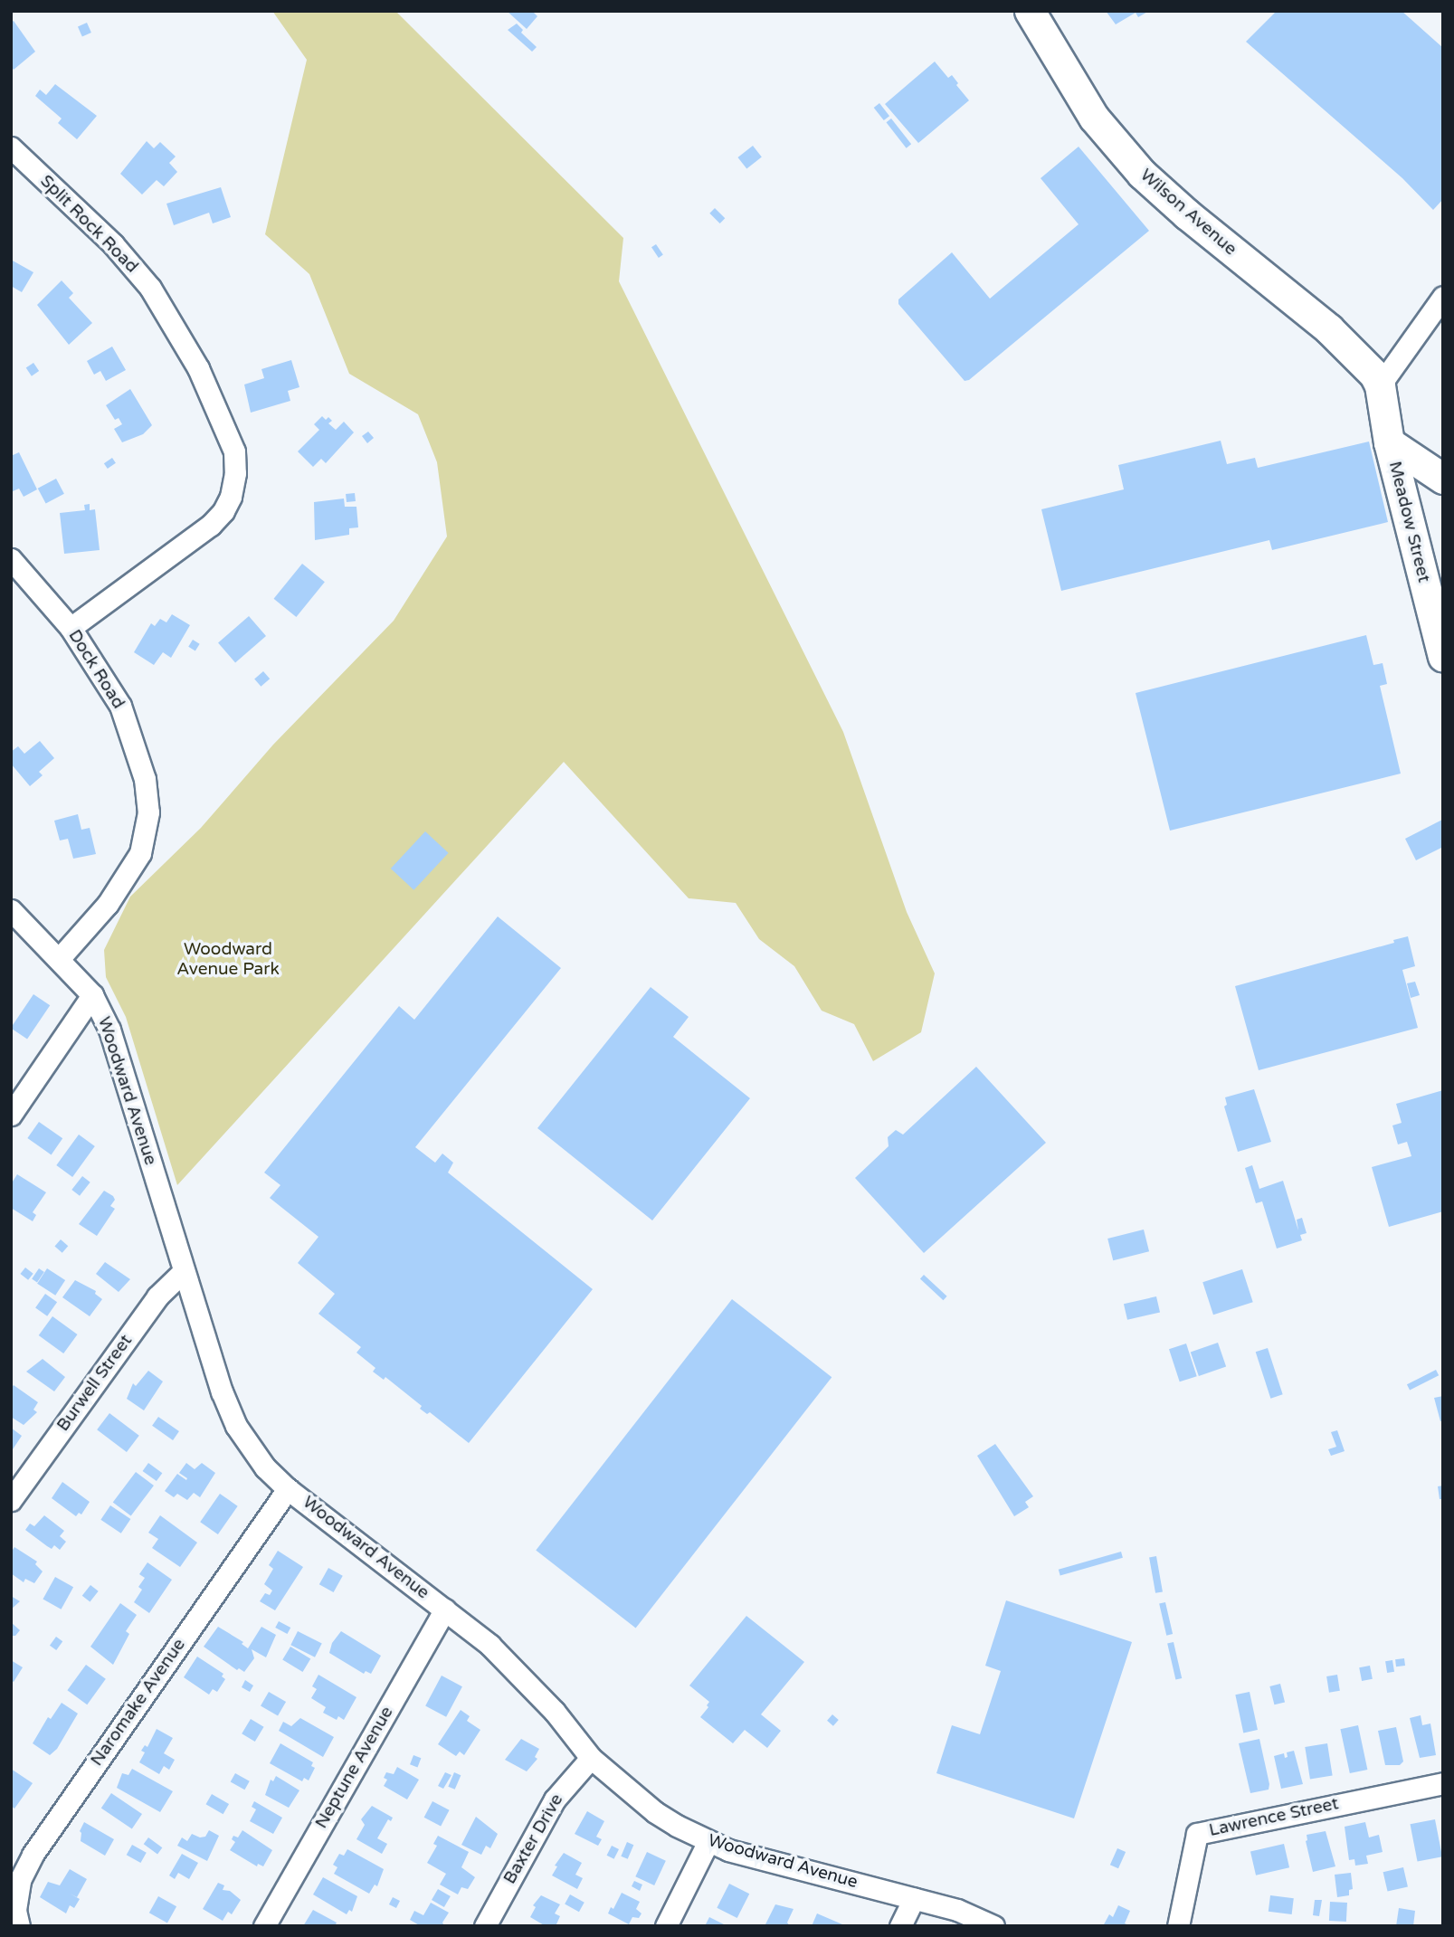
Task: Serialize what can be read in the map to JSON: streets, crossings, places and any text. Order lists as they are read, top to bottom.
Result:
{
  "streets": {
    "main road": ["Wilson Avenue", "Meadow Street"],
    "street": [
      "Split Rock Road",
      "Dock Road",
      "Woodward Avenue",
      "Burwell Street",
      "Naromake Avenue",
      "Neptune Avenue",
      "Lawrence Street",
      "Baxter Drive"
    ]
  },
  "crossings": [
    ["Wilson Avenue", "Meadow Street"],
    ["Split Rock Road", "Dock Road"],
    ["Dock Road", "Woodward Avenue"],
    ["Woodward Avenue", "Burwell Street"],
    ["Woodward Avenue", "Naromake Avenue"],
    ["Woodward Avenue", "Neptune Avenue"],
    ["Woodward Avenue", "Baxter Drive"]
  ],
  "parks": ["Woodward Avenue Park"]
}
